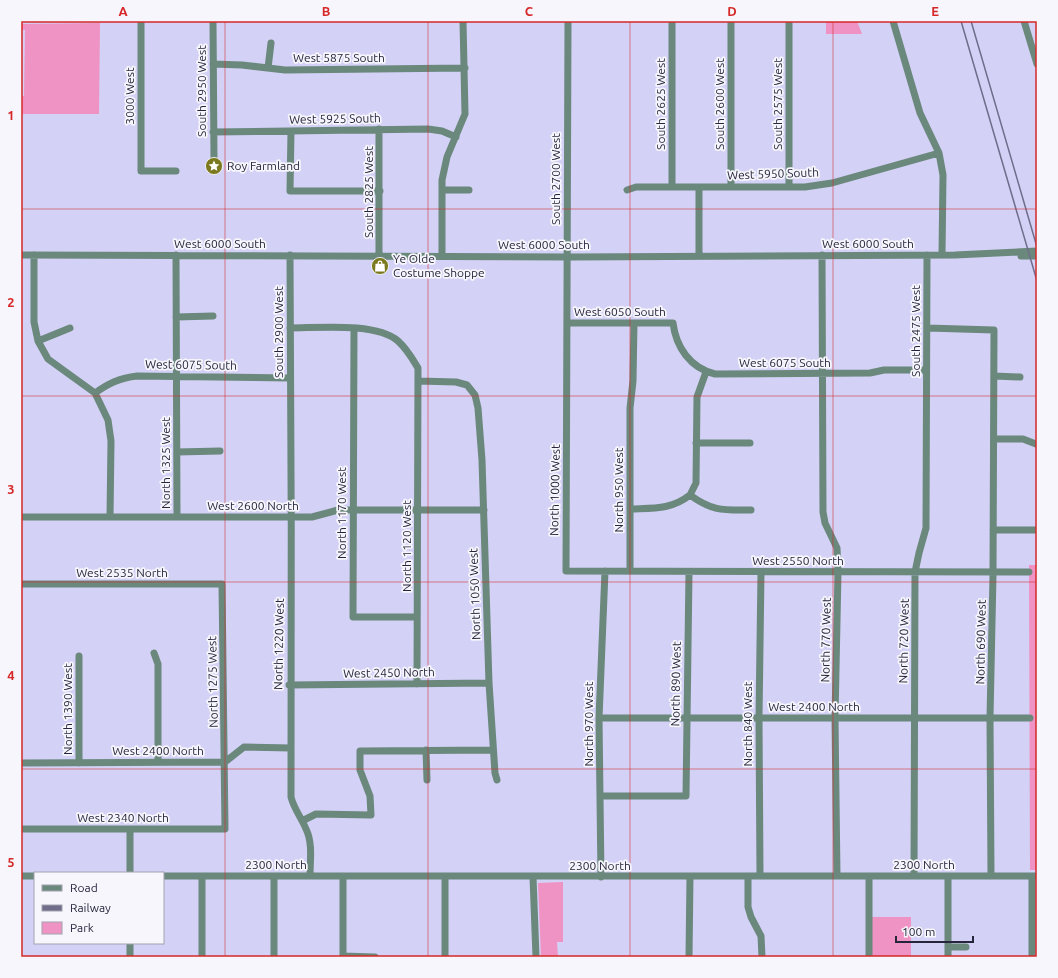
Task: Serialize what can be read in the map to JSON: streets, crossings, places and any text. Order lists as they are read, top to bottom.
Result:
{
  "streets": {
    "street": [
      "West 5875 South",
      "South 2950 West",
      "3000 West",
      "South 2625 West",
      "South 2600 West",
      "South 2575 West",
      "West 5925 South",
      "West 5950 South",
      "South 2700 West",
      "South 2825 West",
      "West 6000 South",
      "West 6050 South",
      "South 2475 West",
      "South 2900 West",
      "West 6075 South",
      "North 1325 West",
      "North 1000 West",
      "North 950 West",
      "West 2600 North",
      "North 1170 West",
      "North 1120 West",
      "West 2550 North",
      "West 2535 North",
      "North 1050 West",
      "North 770 West",
      "North 720 West",
      "North 690 West",
      "North 1220 West",
      "West 2450 North",
      "North 1275 West",
      "North 890 West",
      "West 2400 North",
      "North 1390 West",
      "North 970 West",
      "North 840 West",
      "West 2340 North",
      "2300 North"
    ]
  },
  "crossings": [
    ["West 5875 South", "South 2950 West"],
    ["South 2950 West", "West 5925 South"],
    ["South 2625 West", "West 5950 South"],
    ["South 2600 West", "West 5950 South"],
    ["South 2575 West", "West 5950 South"],
    ["West 5925 South", "South 2825 West"],
    ["South 2700 West", "West 6000 South"],
    ["South 2700 West", "West 6050 South"],
    ["South 2700 West", "North 1000 West"],
    ["South 2825 West", "West 6000 South"],
    ["West 6000 South", "South 2475 West"],
    ["West 6000 South", "South 2900 West"],
    ["West 6000 South", "North 770 West"],
    ["West 6050 South", "West 6075 South"],
    ["West 6050 South", "North 950 West"],
    ["South 2475 West", "West 6075 South"],
    ["South 2475 West", "North 720 West"],
    ["South 2475 West", "North 690 West"],
    ["South 2900 West", "West 6075 South"],
    ["South 2900 West", "North 1220 West"],
    ["West 6075 South", "North 1325 West"],
    ["West 6075 South", "North 770 West"],
    ["North 1325 West", "West 2600 North"],
    ["North 1000 West", "West 2550 North"],
    ["North 950 West", "West 2550 North"],
    ["West 2600 North", "North 1170 West"],
    ["West 2600 North", "North 1120 West"],
    ["West 2600 North", "North 1050 West"],
    ["West 2600 North", "North 1220 West"],
    ["North 1170 West", "North 1120 West"],
    ["North 1120 West", "North 1050 West"],
    ["North 1120 West", "West 2450 North"],
    ["West 2550 North", "North 770 West"],
    ["West 2550 North", "North 720 West"],
    ["West 2550 North", "North 690 West"],
    ["West 2550 North", "North 890 West"],
    ["West 2550 North", "North 970 West"],
    ["West 2550 North", "North 840 West"],
    ["West 2535 North", "North 1275 West"],
    ["North 1050 West", "West 2450 North"],
    ["North 770 West", "West 2400 North"],
    ["North 770 West", "2300 North"],
    ["North 720 West", "West 2400 North"],
    ["North 720 West", "2300 North"],
    ["North 690 West", "West 2400 North"],
    ["North 690 West", "2300 North"],
    ["North 1220 West", "West 2450 North"],
    ["North 1220 West", "2300 North"],
    ["North 1275 West", "West 2400 North"],
    ["North 1275 West", "West 2340 North"],
    ["North 890 West", "West 2400 North"],
    ["North 890 West", "North 970 West"],
    ["West 2400 North", "North 1390 West"],
    ["West 2400 North", "North 970 West"],
    ["West 2400 North", "North 840 West"],
    ["North 970 West", "2300 North"],
    ["North 840 West", "2300 North"]
  ],
  "places": {
    "place": ["Roy Farmland"],
    "shop": ["Ye Olde Costume Shoppe"]
  },
  "legend": ["Road", "Railway", "Park"],
  "scale_bar": "100 m",
  "grid": {
    "columns": [
      "A",
      "B",
      "C",
      "D",
      "E"
    ],
    "rows": [
      "1",
      "2",
      "3",
      "4",
      "5"
    ]
  }
}
